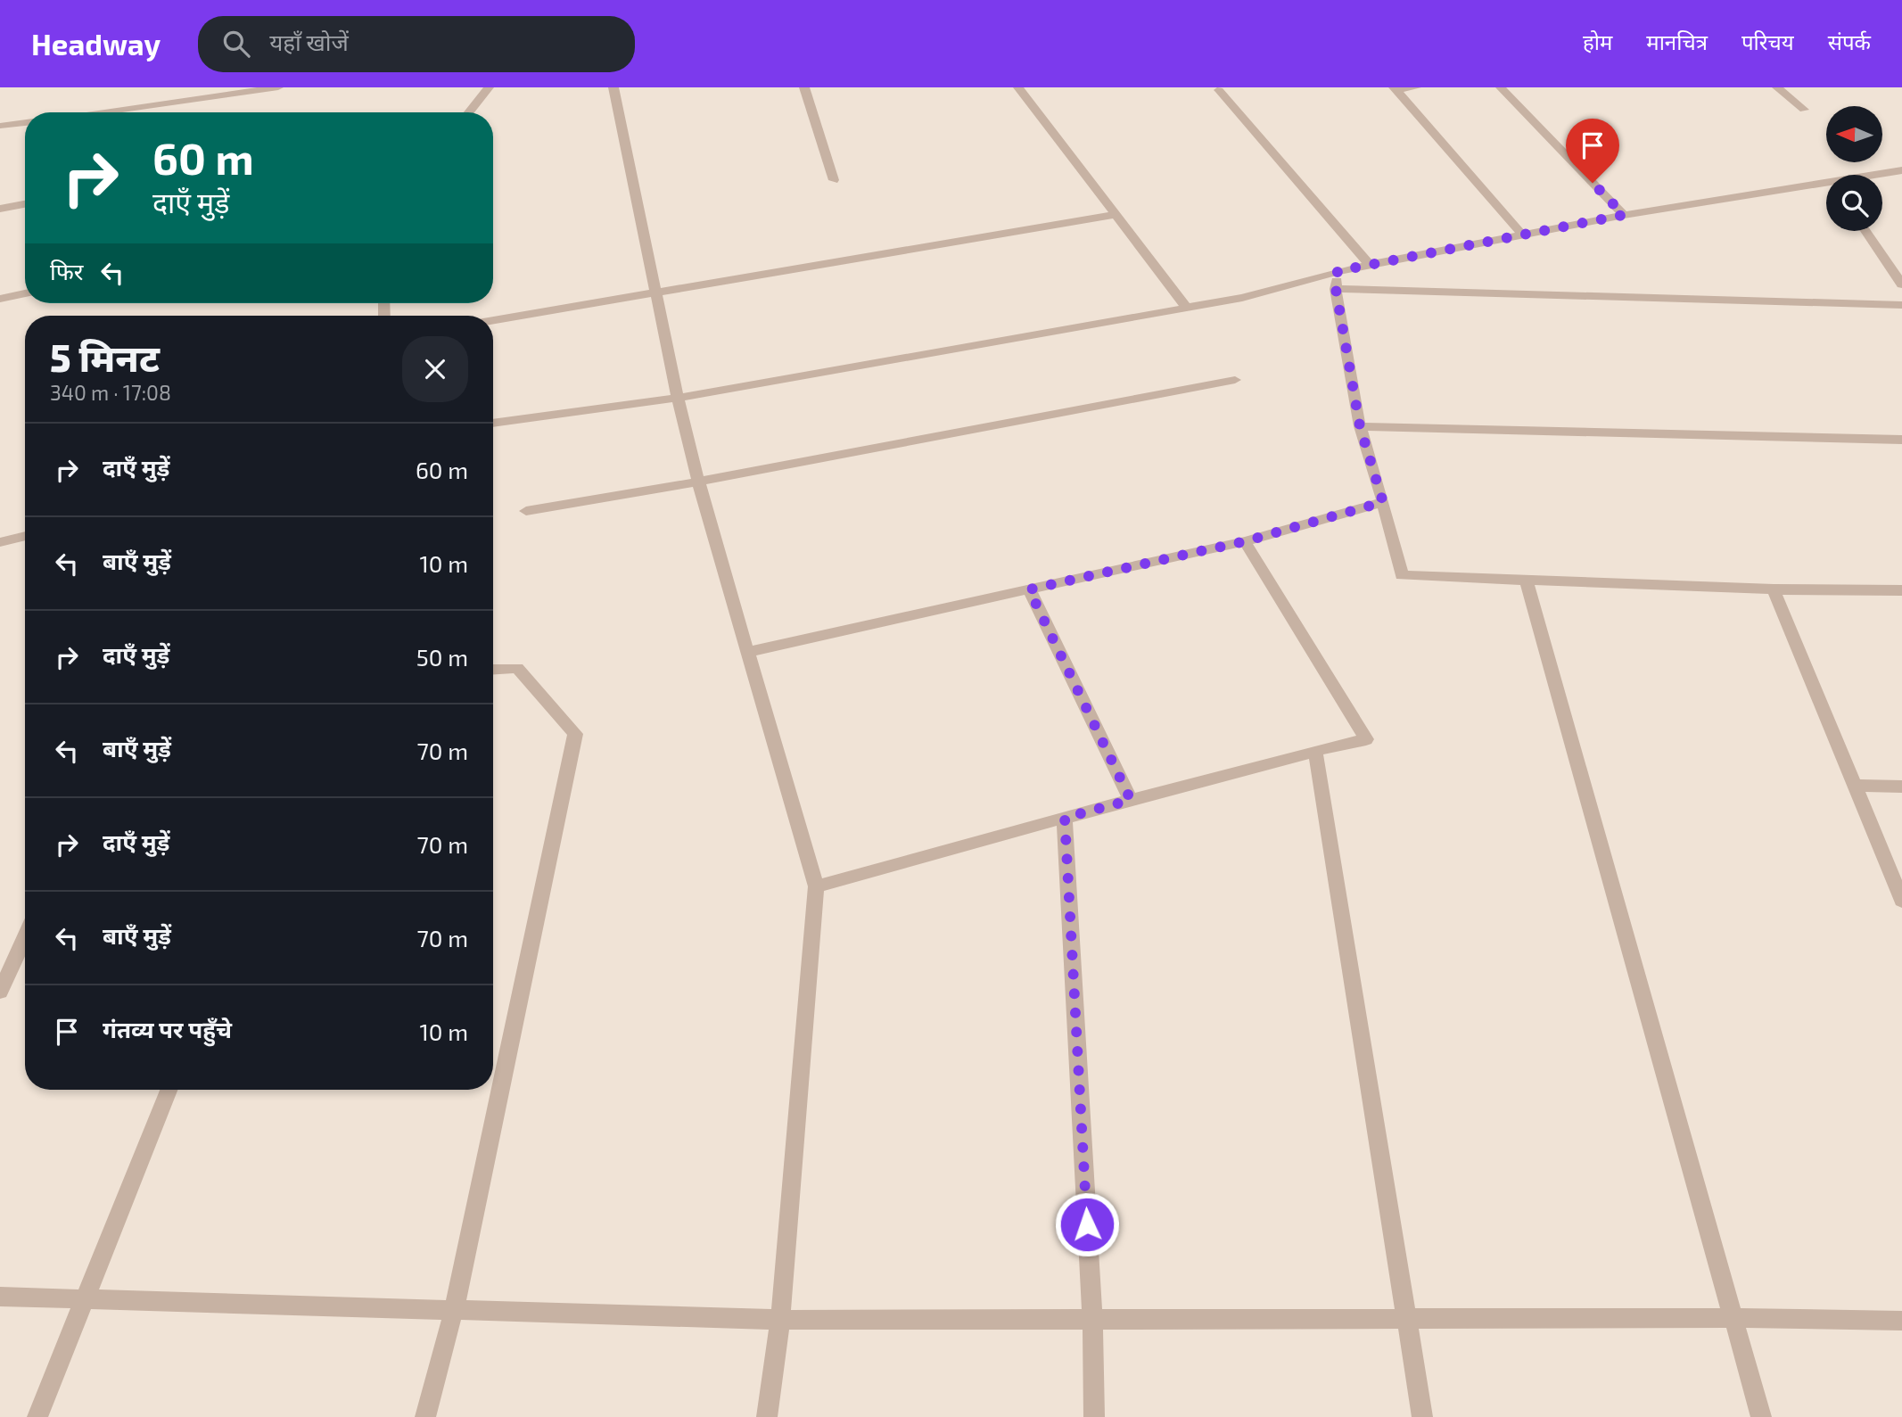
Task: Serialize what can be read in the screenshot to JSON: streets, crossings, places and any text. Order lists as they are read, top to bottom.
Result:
{
  "north": "left",
  "page": {
    "header": "Headway",
    "search": "यहाँ खोजें",
    "nav": [
      "होम",
      "मानचित्र",
      "परिचय",
      "संपर्क"
    ],
    "turn": ["60 m", "दाएँ मुड़ें"],
    "then": "फिर",
    "heading": ["5 मिनट", "340 m · 17:08"],
    "list": [
      {
        "name": "दाएँ मुड़ें",
        "value": "60 m"
      },
      {
        "name": "बाएँ मुड़ें",
        "value": "10 m"
      },
      {
        "name": "दाएँ मुड़ें",
        "value": "50 m"
      },
      {
        "name": "बाएँ मुड़ें",
        "value": "70 m"
      },
      {
        "name": "दाएँ मुड़ें",
        "value": "70 m"
      },
      {
        "name": "बाएँ मुड़ें",
        "value": "70 m"
      },
      {
        "name": "गंतव्य पर पहुँचे",
        "value": "10 m"
      }
    ]
  }
}
